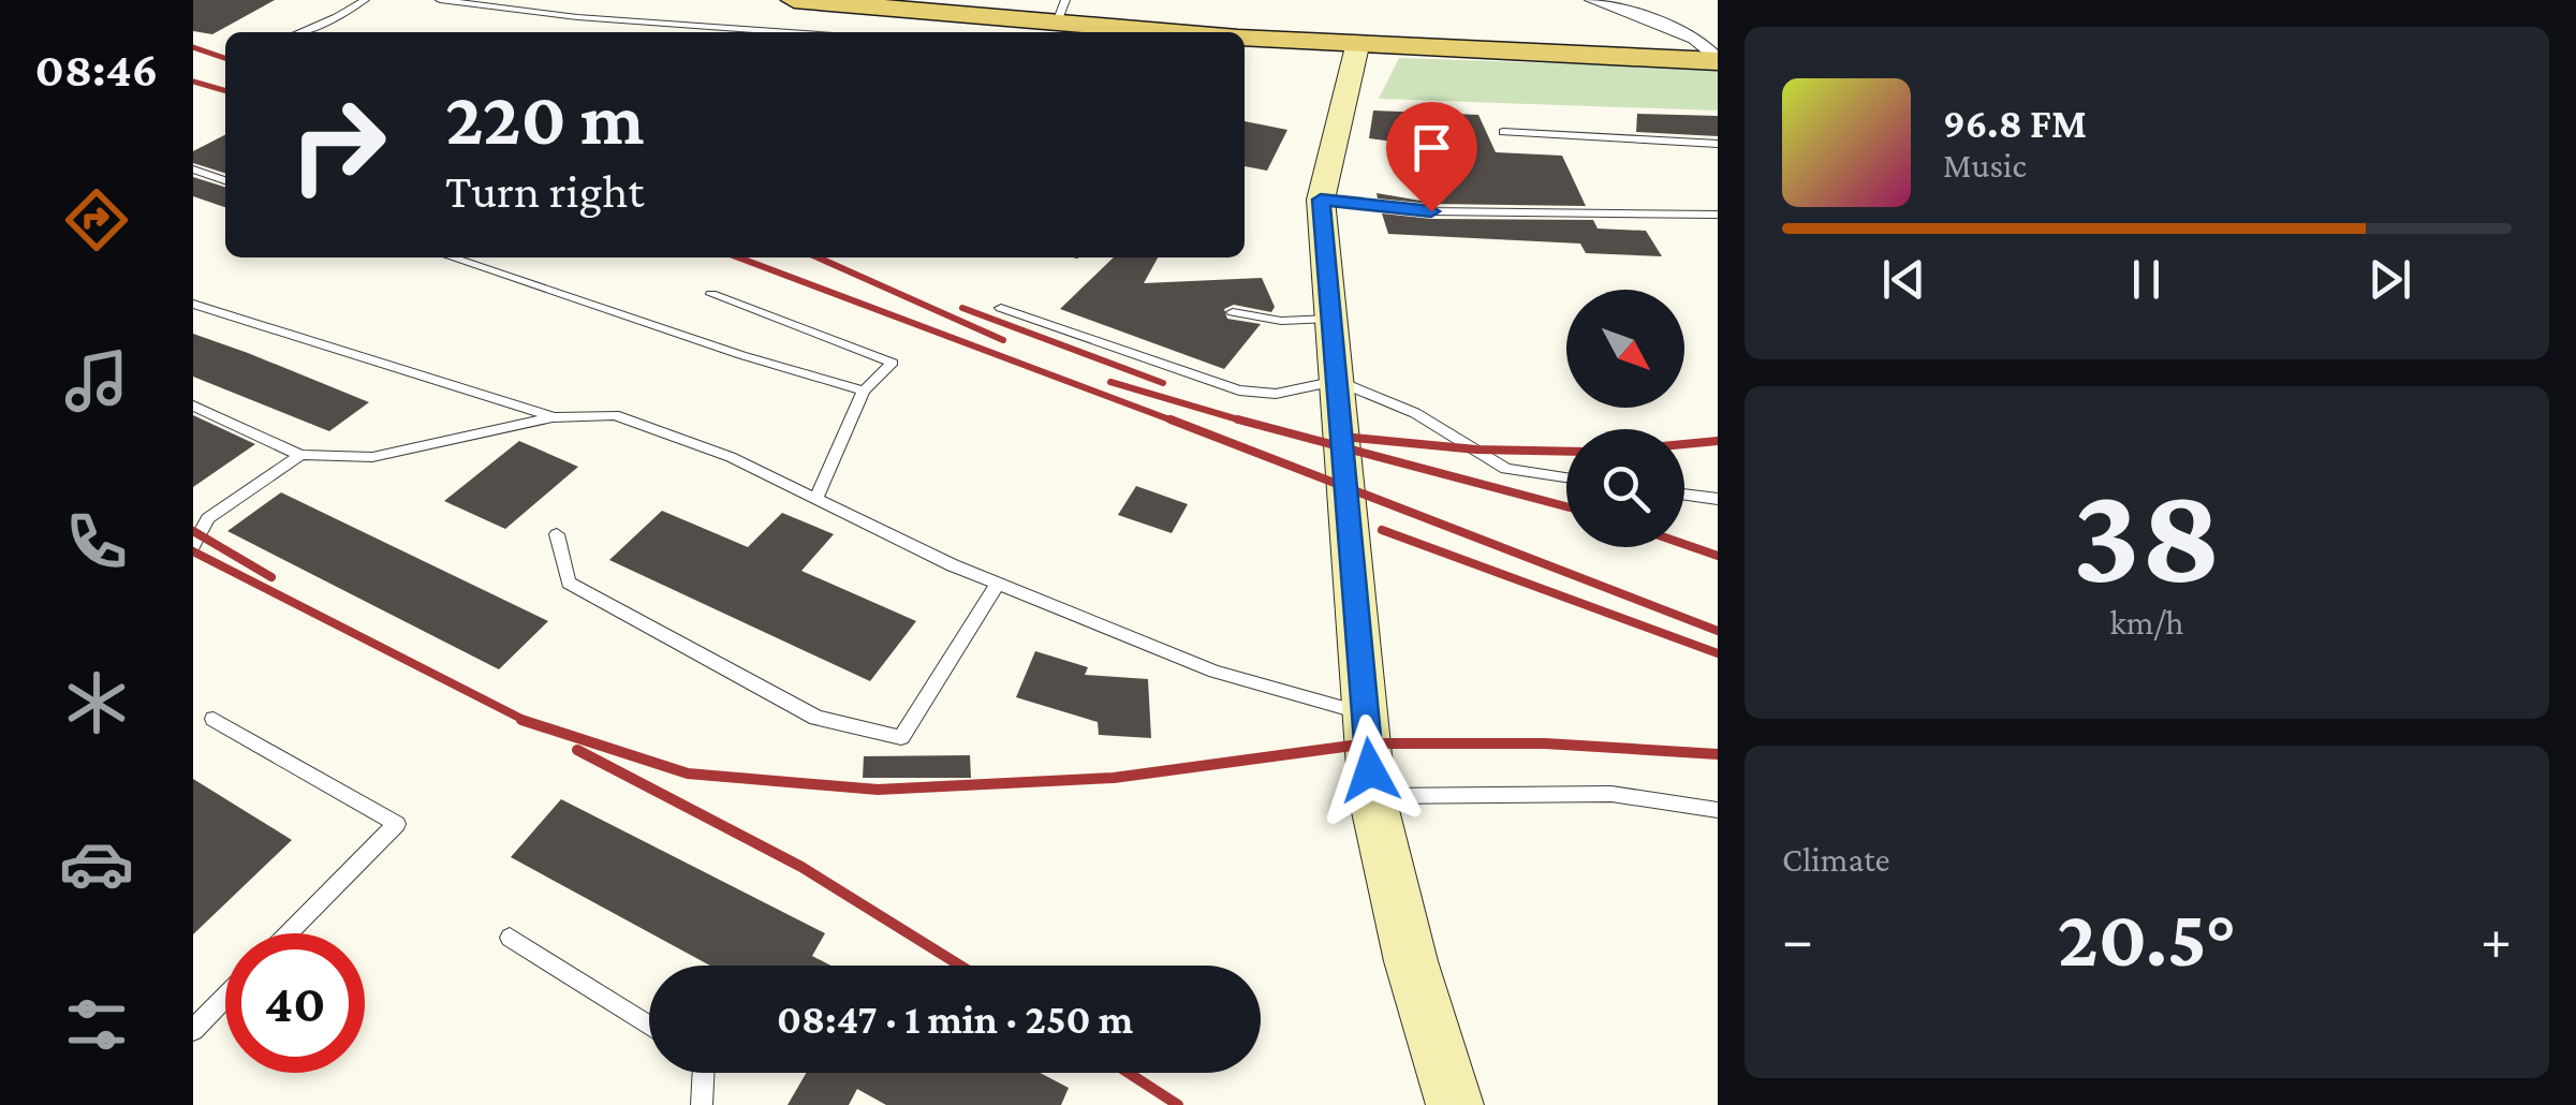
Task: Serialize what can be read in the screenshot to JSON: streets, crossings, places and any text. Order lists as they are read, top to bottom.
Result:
{
  "north": "bottom right",
  "page": {
    "tabs": "08:46",
    "turn": ["220 m", "Turn right"],
    "song": ["96.8 FM", "Music"],
    "tile": [
      ["38", "km/h"],
      "Climate"
    ],
    "heat": ["−", "20.5°", "+"],
    "limit": "40",
    "trip": "08:47 · 1 min · 250 m"
  }
}
